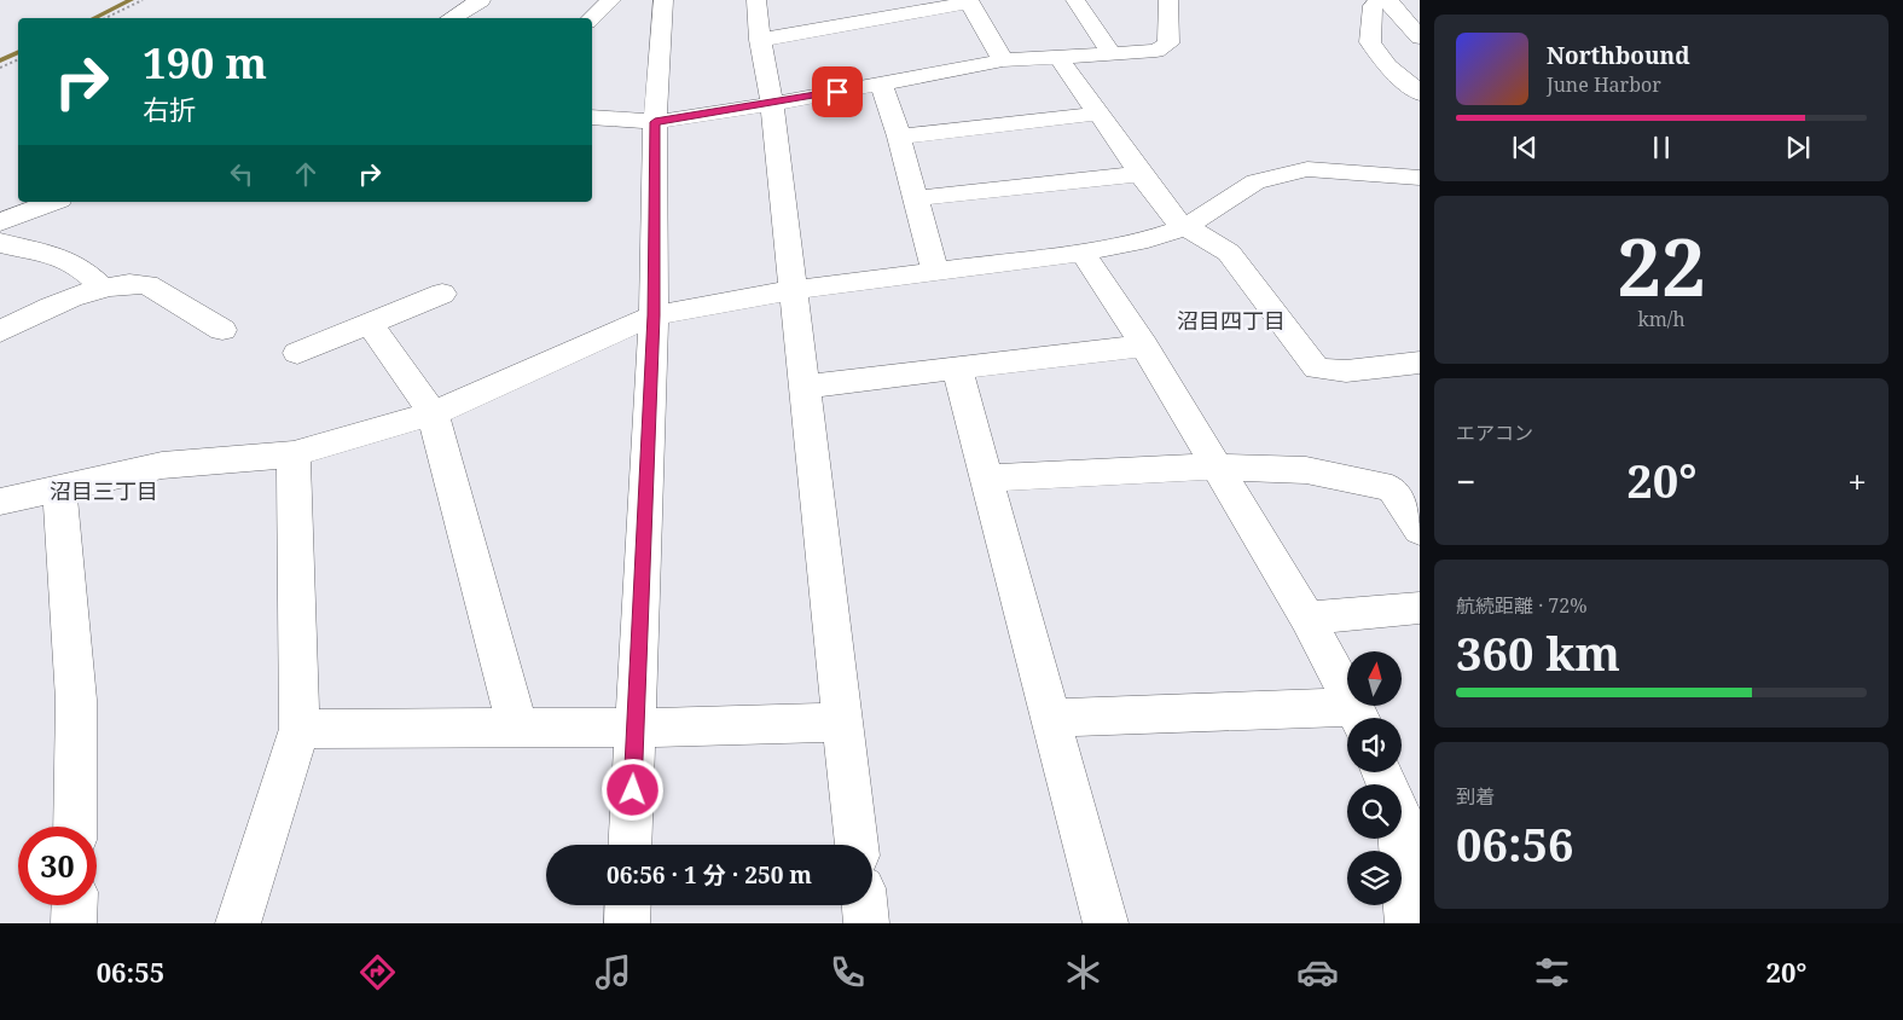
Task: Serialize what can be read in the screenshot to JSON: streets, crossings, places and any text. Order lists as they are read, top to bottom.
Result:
{
  "districts": ["沼目四丁目", "沼目三丁目"],
  "north": "top",
  "page": {
    "turn": ["190 m", "右折"],
    "song": ["Northbound", "June Harbor"],
    "tile": [
      ["22", "km/h"],
      "エアコン",
      ["航続距離 · 72%", "360 km"],
      ["到着", "06:56"]
    ],
    "heat": ["−", "20°", "+"],
    "limit": "30",
    "trip": "06:56 · 1 分 · 250 m",
    "tabs": ["06:55", "20°"]
  }
}
